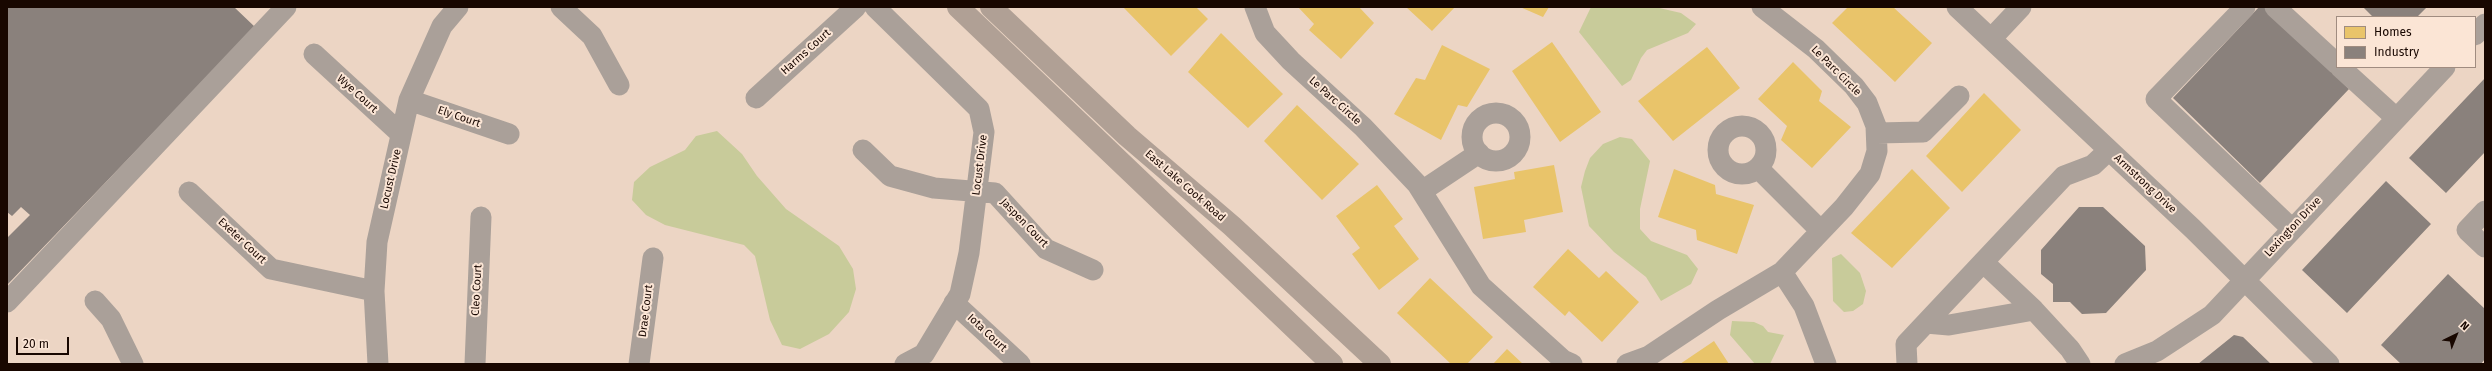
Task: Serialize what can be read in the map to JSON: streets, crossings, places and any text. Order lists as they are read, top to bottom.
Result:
{
  "streets": {
    "main road": ["East Lake Cook Road"],
    "street": [
      "Harms Court",
      "Le Parc Circle",
      "Wye Court",
      "Ely Court",
      "Locust Drive",
      "Armstrong Drive",
      "Jaspen Court",
      "Lexington Drive",
      "Exeter Court",
      "Cleo Court",
      "Drae Court",
      "Iota Court"
    ]
  },
  "crossings": [
    ["Wye Court", "Locust Drive"],
    ["Ely Court", "Locust Drive"],
    ["Locust Drive", "Jaspen Court"],
    ["Locust Drive", "Exeter Court"],
    ["Locust Drive", "Iota Court"],
    ["Armstrong Drive", "Lexington Drive"]
  ],
  "legend": ["Homes", "Industry"],
  "scale_bar": "20 m",
  "north": "top right"
}
